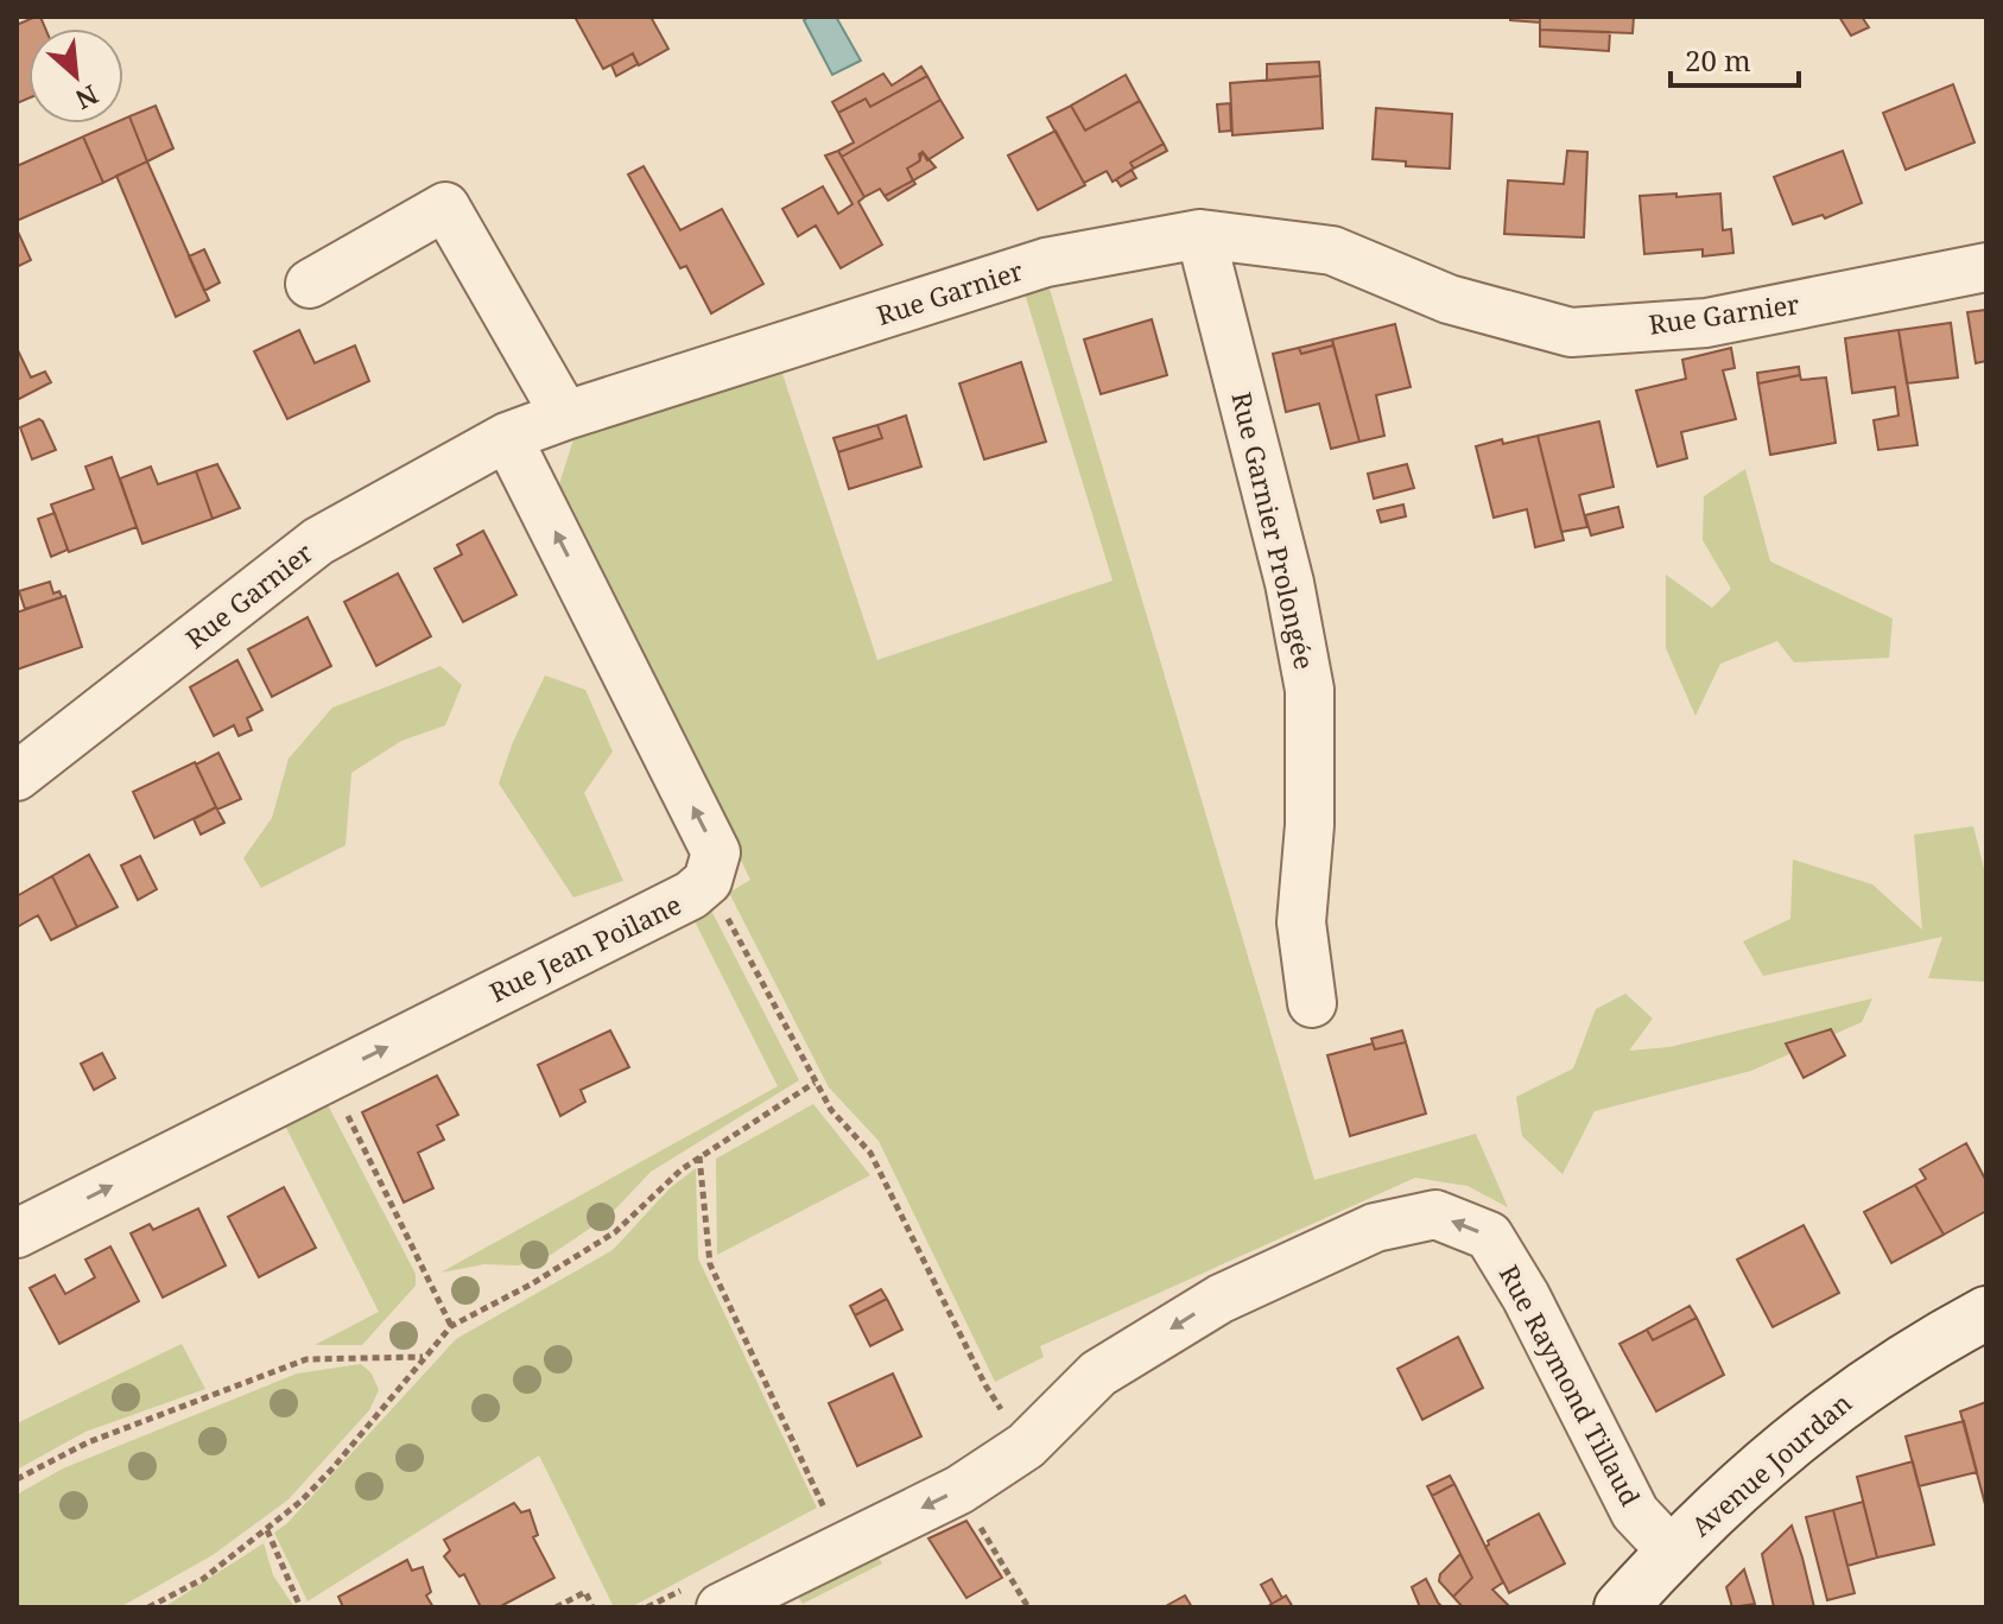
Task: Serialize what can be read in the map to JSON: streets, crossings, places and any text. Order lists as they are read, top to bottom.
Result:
{
  "streets": {
    "main road": ["Avenue Jourdan"],
    "street": [
      "Rue Garnier",
      "Rue Garnier Prolongée",
      "Rue Jean Poilane",
      "Rue Raymond Tillaud"
    ]
  },
  "crossings": [
    ["Rue Garnier", "Rue Garnier Prolongée"],
    ["Rue Garnier", "Rue Jean Poilane"],
    ["Rue Raymond Tillaud", "Avenue Jourdan"]
  ],
  "scale_bar": "20 m",
  "north": "bottom right"
}
